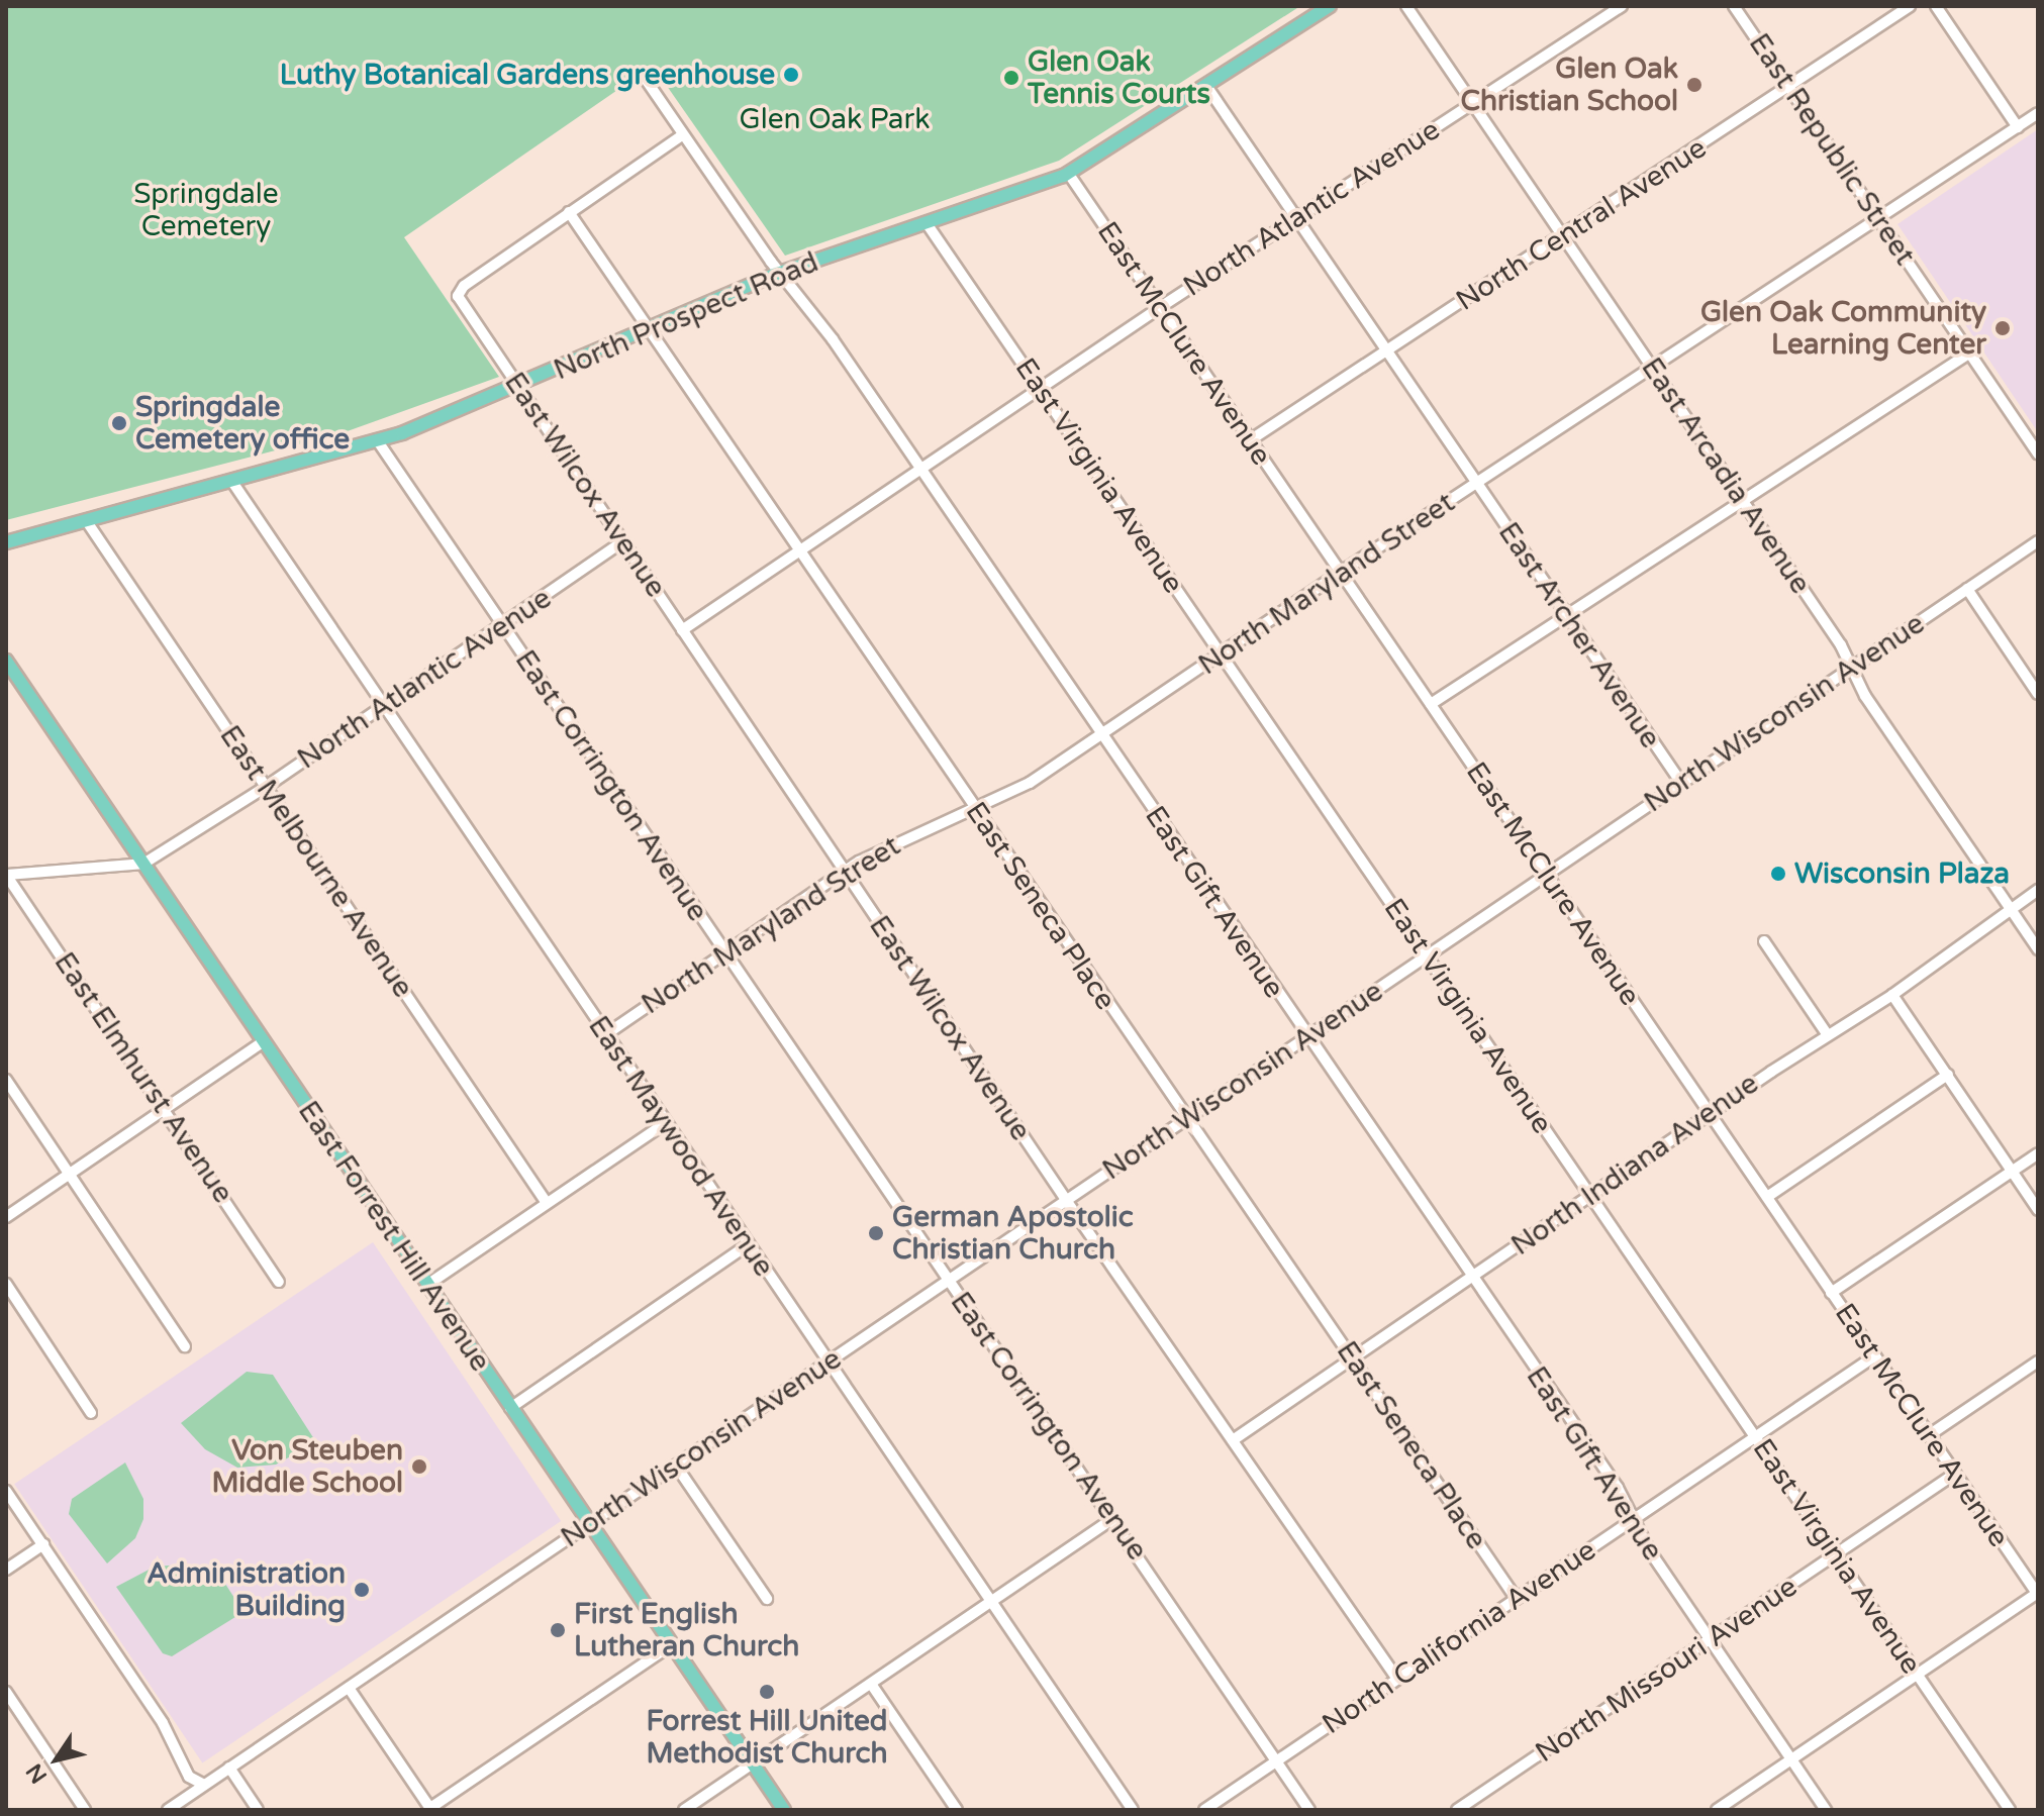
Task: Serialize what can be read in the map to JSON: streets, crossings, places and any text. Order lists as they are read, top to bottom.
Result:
{
  "streets": {
    "main road": ["North Prospect Road", "East Forrest Hill Avenue"],
    "street": [
      "East Republic Street",
      "North Atlantic Avenue",
      "North Central Avenue",
      "East McClure Avenue",
      "East Virginia Avenue",
      "East Arcadia Avenue",
      "East Wilcox Avenue",
      "North Maryland Street",
      "East Archer Avenue",
      "North Wisconsin Avenue",
      "East Corrington Avenue",
      "East Melbourne Avenue",
      "East Gift Avenue",
      "East Seneca Place",
      "East Elmhurst Avenue",
      "East Maywood Avenue",
      "North Indiana Avenue",
      "North California Avenue",
      "North Missouri Avenue"
    ]
  },
  "crossings": [
    ["East Republic Street", "North Central Avenue"],
    ["East Republic Street", "North Maryland Street"],
    ["North Atlantic Avenue", "East McClure Avenue"],
    ["North Atlantic Avenue", "East Virginia Avenue"],
    ["North Atlantic Avenue", "East Arcadia Avenue"],
    ["North Atlantic Avenue", "East Wilcox Avenue"],
    ["North Atlantic Avenue", "East Archer Avenue"],
    ["North Atlantic Avenue", "East Corrington Avenue"],
    ["North Atlantic Avenue", "East Melbourne Avenue"],
    ["North Atlantic Avenue", "East Gift Avenue"],
    ["North Atlantic Avenue", "East Seneca Place"],
    ["North Atlantic Avenue", "East Maywood Avenue"],
    ["North Atlantic Avenue", "East Forrest Hill Avenue"],
    ["North Central Avenue", "East McClure Avenue"],
    ["North Central Avenue", "East Arcadia Avenue"],
    ["North Central Avenue", "East Archer Avenue"],
    ["North Prospect Road", "East McClure Avenue"],
    ["North Prospect Road", "East Virginia Avenue"],
    ["North Prospect Road", "East Wilcox Avenue"],
    ["North Prospect Road", "East Archer Avenue"],
    ["North Prospect Road", "East Corrington Avenue"],
    ["North Prospect Road", "East Melbourne Avenue"],
    ["North Prospect Road", "East Gift Avenue"],
    ["North Prospect Road", "East Seneca Place"],
    ["North Prospect Road", "East Maywood Avenue"],
    ["East McClure Avenue", "North Maryland Street"],
    ["East McClure Avenue", "North Wisconsin Avenue"],
    ["East McClure Avenue", "North Indiana Avenue"],
    ["East McClure Avenue", "North California Avenue"],
    ["East McClure Avenue", "North Missouri Avenue"],
    ["East Virginia Avenue", "North Maryland Street"],
    ["East Virginia Avenue", "North Wisconsin Avenue"],
    ["East Virginia Avenue", "North Indiana Avenue"],
    ["East Virginia Avenue", "North California Avenue"],
    ["East Virginia Avenue", "North Missouri Avenue"],
    ["East Arcadia Avenue", "North Maryland Street"],
    ["East Arcadia Avenue", "North Wisconsin Avenue"],
    ["East Arcadia Avenue", "North Indiana Avenue"],
    ["East Wilcox Avenue", "North Maryland Street"],
    ["East Wilcox Avenue", "North Wisconsin Avenue"],
    ["East Wilcox Avenue", "East Seneca Place"],
    ["East Wilcox Avenue", "North Indiana Avenue"],
    ["East Wilcox Avenue", "North California Avenue"],
    ["North Maryland Street", "East Archer Avenue"],
    ["North Maryland Street", "East Corrington Avenue"],
    ["North Maryland Street", "East Gift Avenue"],
    ["North Maryland Street", "East Seneca Place"],
    ["North Maryland Street", "East Maywood Avenue"],
    ["East Archer Avenue", "North Wisconsin Avenue"],
    ["North Wisconsin Avenue", "East Corrington Avenue"],
    ["North Wisconsin Avenue", "East Gift Avenue"],
    ["North Wisconsin Avenue", "East Seneca Place"],
    ["North Wisconsin Avenue", "East Maywood Avenue"],
    ["North Wisconsin Avenue", "East Forrest Hill Avenue"],
    ["East Corrington Avenue", "North California Avenue"],
    ["East Gift Avenue", "North Indiana Avenue"],
    ["East Gift Avenue", "North California Avenue"],
    ["East Gift Avenue", "North Missouri Avenue"],
    ["East Seneca Place", "North Indiana Avenue"],
    ["East Seneca Place", "North California Avenue"]
  ],
  "parks": ["Glen Oak Park", "Springdale Cemetery"],
  "places": [
    "Luthy Botanical Gardens greenhouse",
    "Glen Oak Tennis Courts",
    "Glen Oak Christian School",
    "Glen Oak Community Learning Center",
    "Springdale Cemetery office",
    "Wisconsin Plaza",
    "German Apostolic Christian Church",
    "Von Steuben Middle School",
    "Administration Building",
    "First English Lutheran Church",
    "Forrest Hill United Methodist Church"
  ],
  "north": "bottom left"
}
